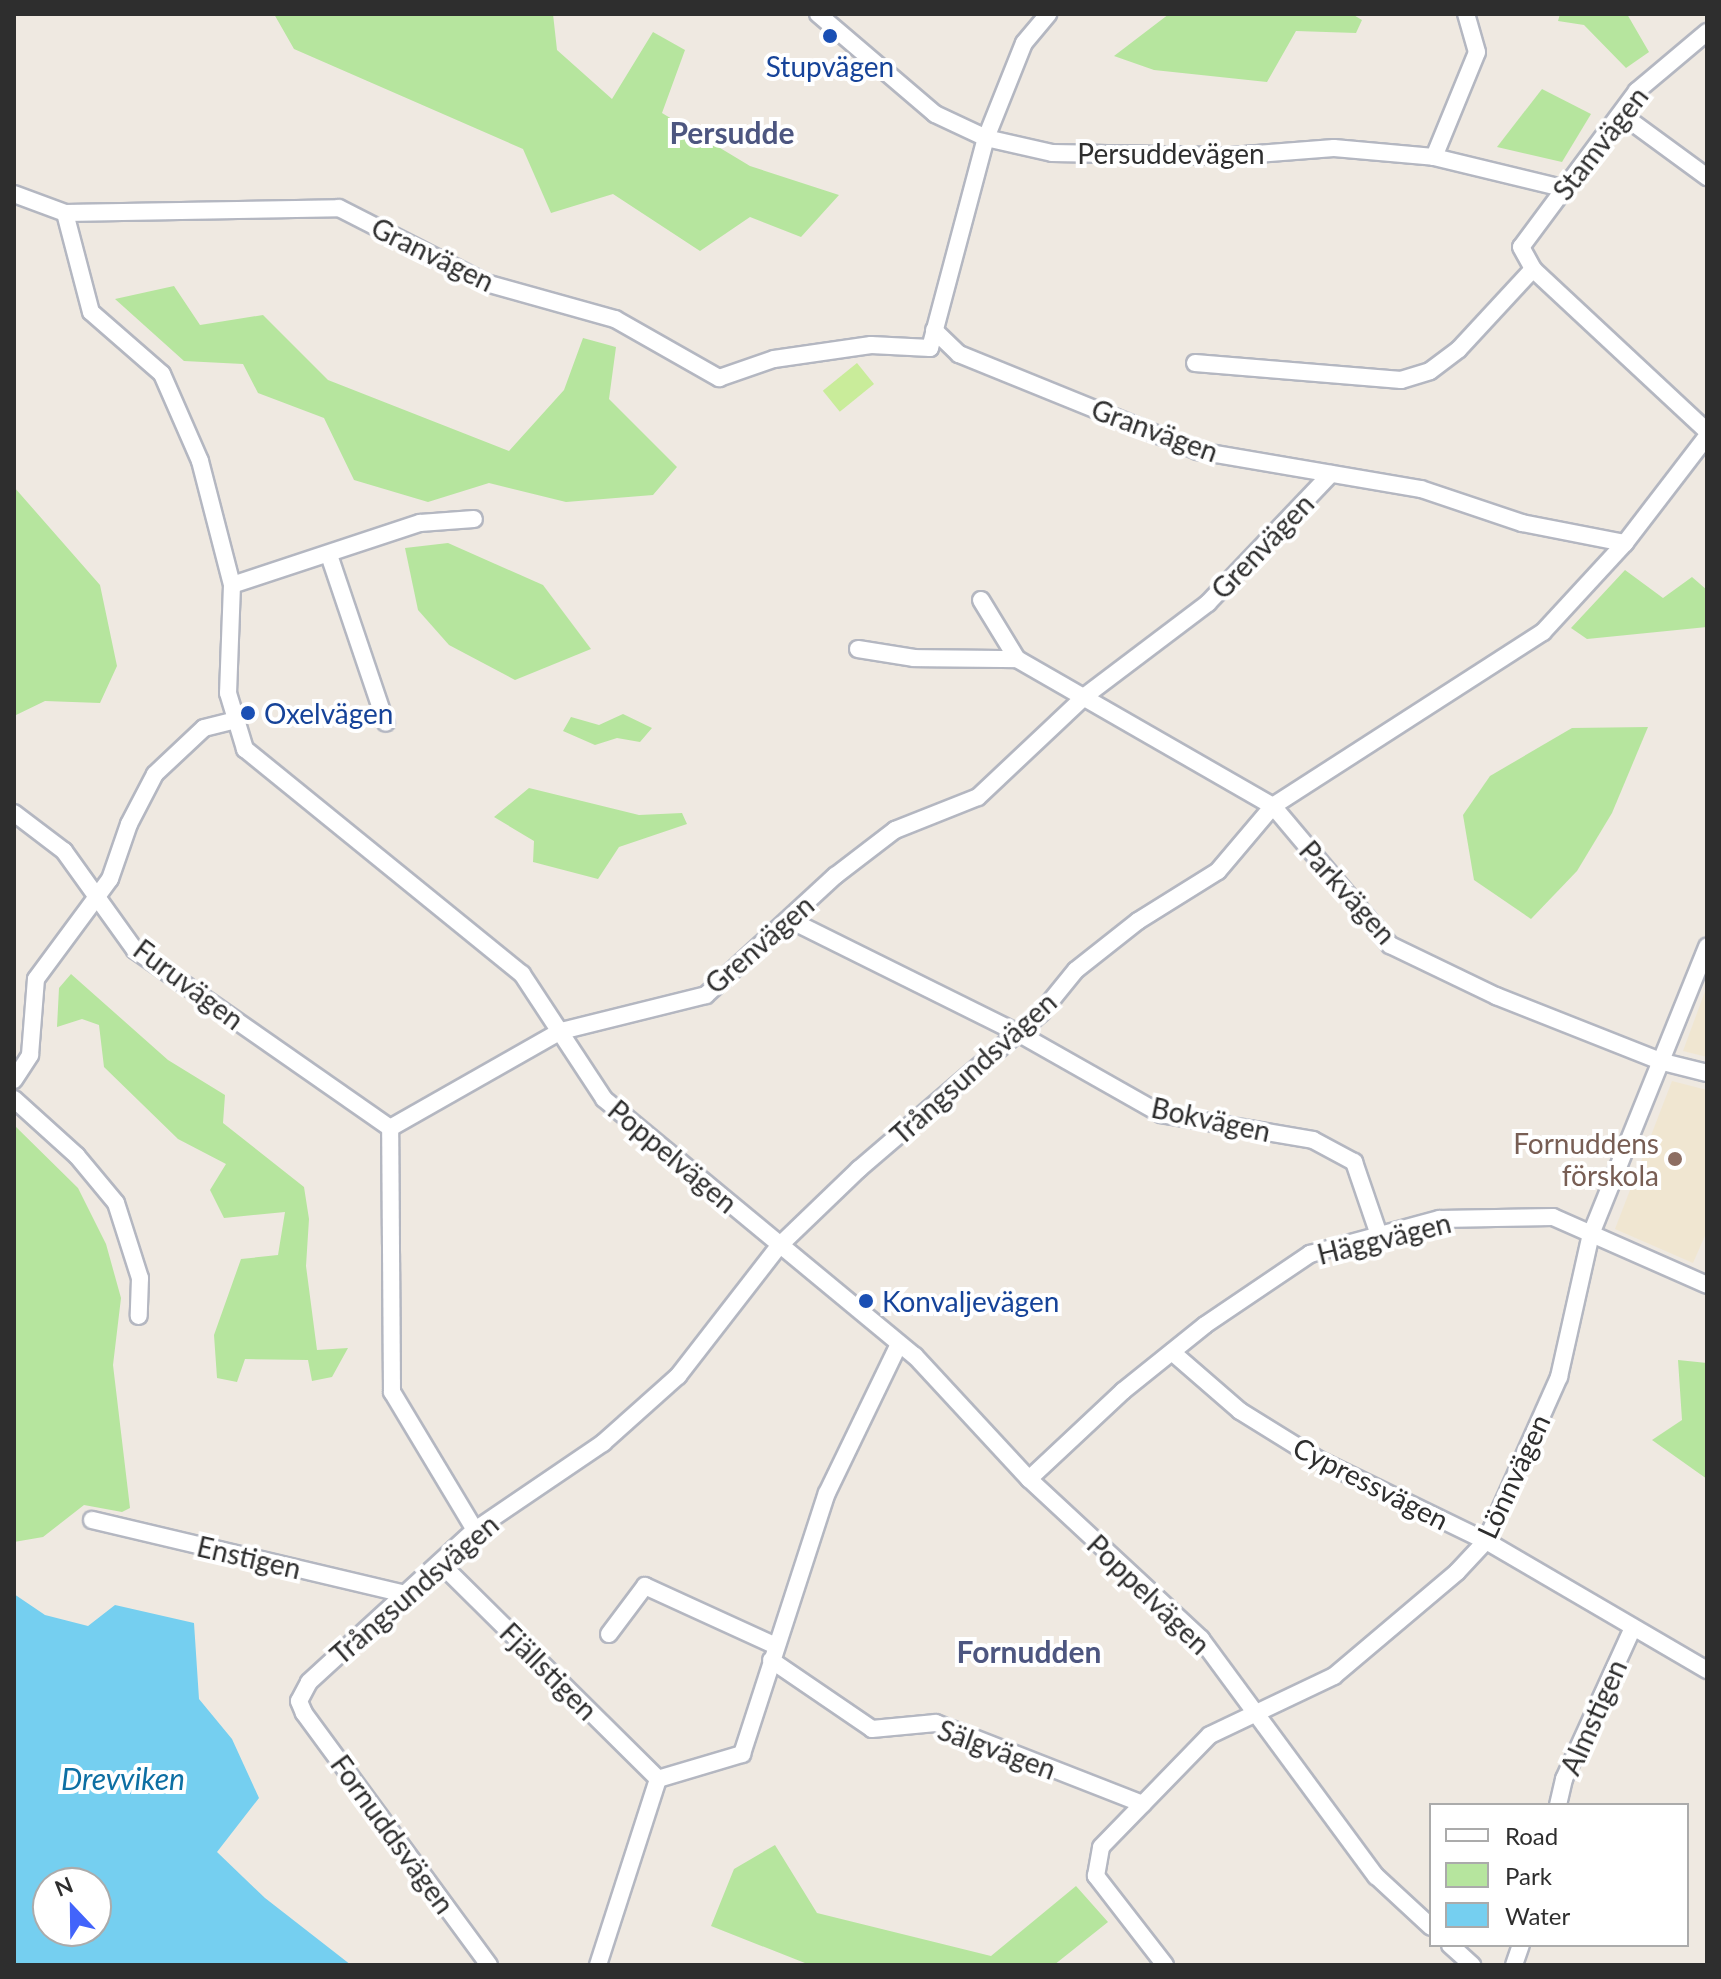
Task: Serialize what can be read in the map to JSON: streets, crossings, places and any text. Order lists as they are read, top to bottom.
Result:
{
  "streets": {
    "street": [
      "Stamvägen",
      "Persuddevägen",
      "Granvägen",
      "Grenvägen",
      "Parkvägen",
      "Furuvägen",
      "Trångsundsvägen",
      "Bokvägen",
      "Poppelvägen",
      "Häggvägen",
      "Lönnvägen",
      "Cypressvägen",
      "Enstigen",
      "Fjällstigen",
      "Almstigen",
      "Sälgvägen",
      "Fornuddsvägen"
    ]
  },
  "crossings": [
    ["Stamvägen", "Persuddevägen"],
    ["Granvägen", "Grenvägen"],
    ["Granvägen", "Trångsundsvägen"],
    ["Granvägen", "Poppelvägen"],
    ["Grenvägen", "Parkvägen"],
    ["Grenvägen", "Furuvägen"],
    ["Grenvägen", "Bokvägen"],
    ["Grenvägen", "Poppelvägen"],
    ["Parkvägen", "Trångsundsvägen"],
    ["Parkvägen", "Lönnvägen"],
    ["Trångsundsvägen", "Bokvägen"],
    ["Trångsundsvägen", "Poppelvägen"],
    ["Trångsundsvägen", "Enstigen"],
    ["Trångsundsvägen", "Fjällstigen"],
    ["Trångsundsvägen", "Fornuddsvägen"],
    ["Bokvägen", "Häggvägen"],
    ["Poppelvägen", "Häggvägen"],
    ["Poppelvägen", "Lönnvägen"],
    ["Häggvägen", "Lönnvägen"],
    ["Häggvägen", "Cypressvägen"],
    ["Lönnvägen", "Cypressvägen"],
    ["Lönnvägen", "Sälgvägen"],
    ["Cypressvägen", "Almstigen"]
  ],
  "districts": ["Persudde", "Fornudden"],
  "water": ["Drevviken"],
  "places": [
    "Stupvägen",
    "Oxelvägen",
    "Fornuddens förskola",
    "Konvaljevägen"
  ],
  "legend": ["Road", "Park", "Water"],
  "north": "top"
}
